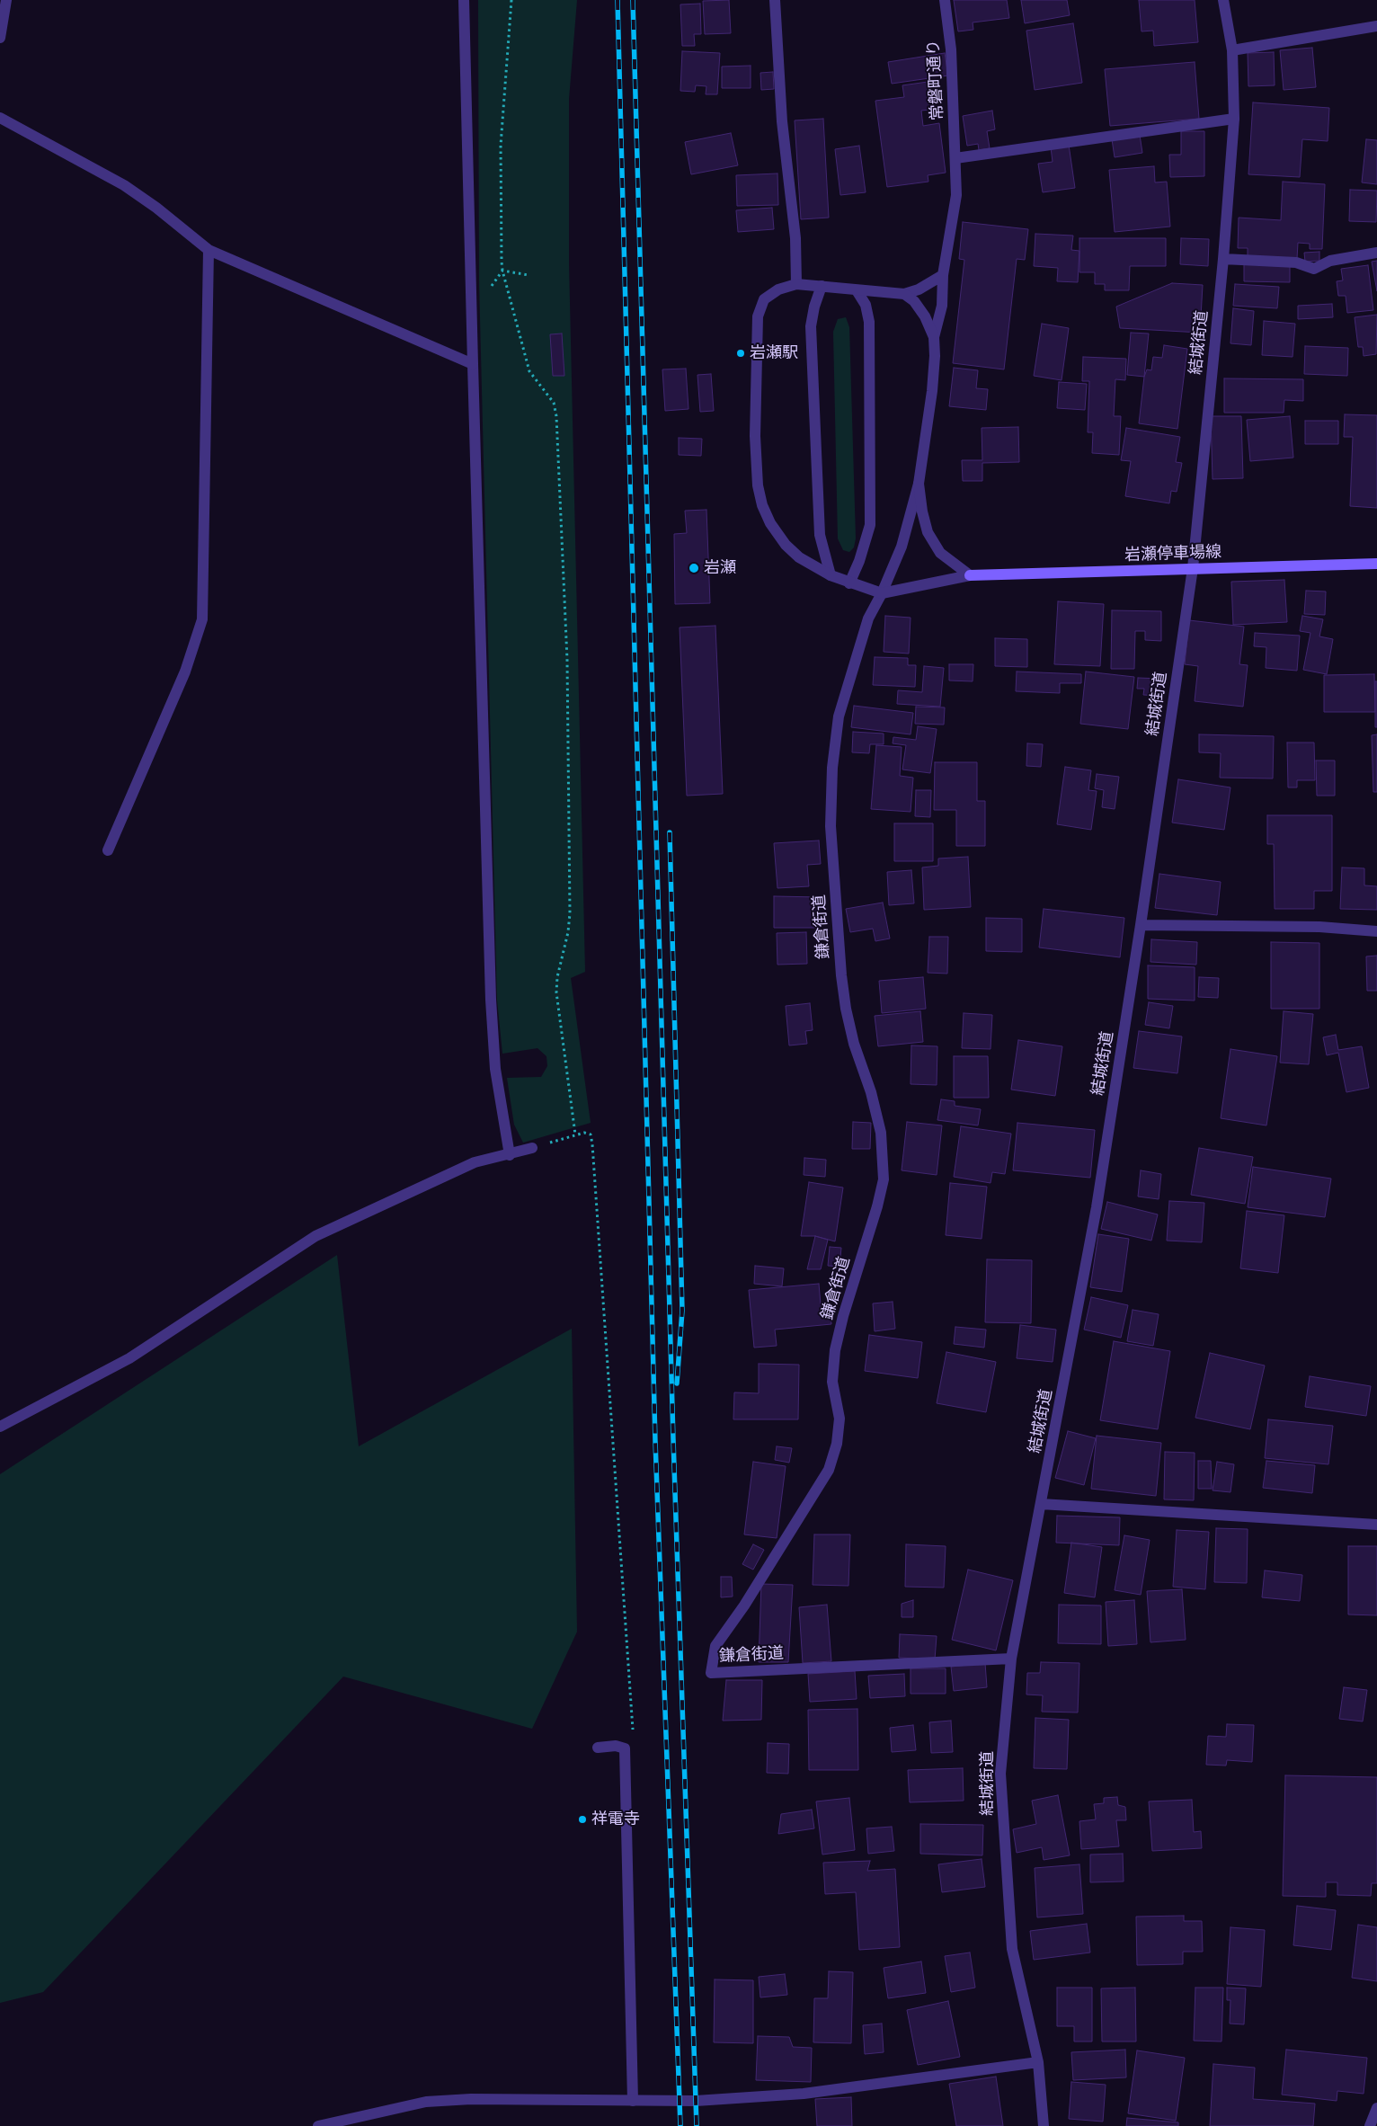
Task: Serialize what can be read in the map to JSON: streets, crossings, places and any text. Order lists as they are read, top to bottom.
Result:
{
  "streets": {
    "main road": ["岩瀬停車場線"],
    "street": ["常磐町通り", "結城街道", "鎌倉街道"]
  },
  "crossings": [
    ["結城街道", "岩瀬停車場線"],
    ["結城街道", "鎌倉街道"]
  ],
  "places": ["岩瀬駅", "岩瀬", "祥電寺"]
}
